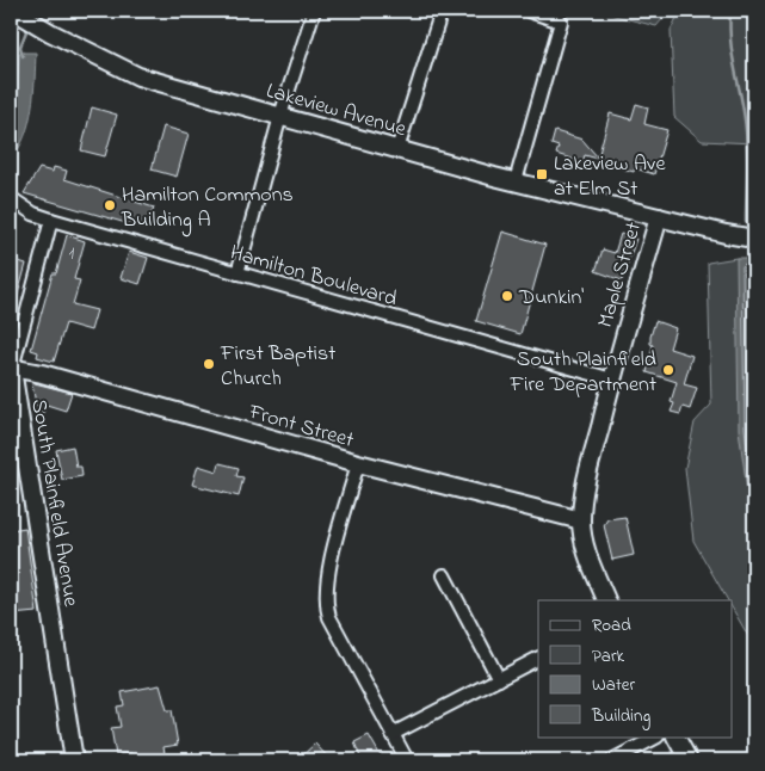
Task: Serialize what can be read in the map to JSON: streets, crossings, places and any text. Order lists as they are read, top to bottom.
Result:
{
  "streets": {
    "main road": [
      "Lakeview Avenue",
      "Maple Street",
      "Front Street",
      "South Plainfield Avenue"
    ],
    "street": ["Hamilton Boulevard"]
  },
  "crossings": [
    ["Lakeview Avenue", "Maple Street"],
    ["Hamilton Boulevard", "Maple Street"],
    ["Hamilton Boulevard", "South Plainfield Avenue"],
    ["Maple Street", "Front Street"],
    ["Front Street", "South Plainfield Avenue"]
  ],
  "places": {
    "transit": ["Lakeview Ave at Elm St"],
    "other": [
      "Hamilton Commons Building A",
      "Dunkin'",
      "First Baptist Church",
      "South Plainfield Fire Department"
    ]
  },
  "house_numbers": ["1"],
  "legend": [
    "Road",
    "Park",
    "Water",
    "Building"
  ]
}
